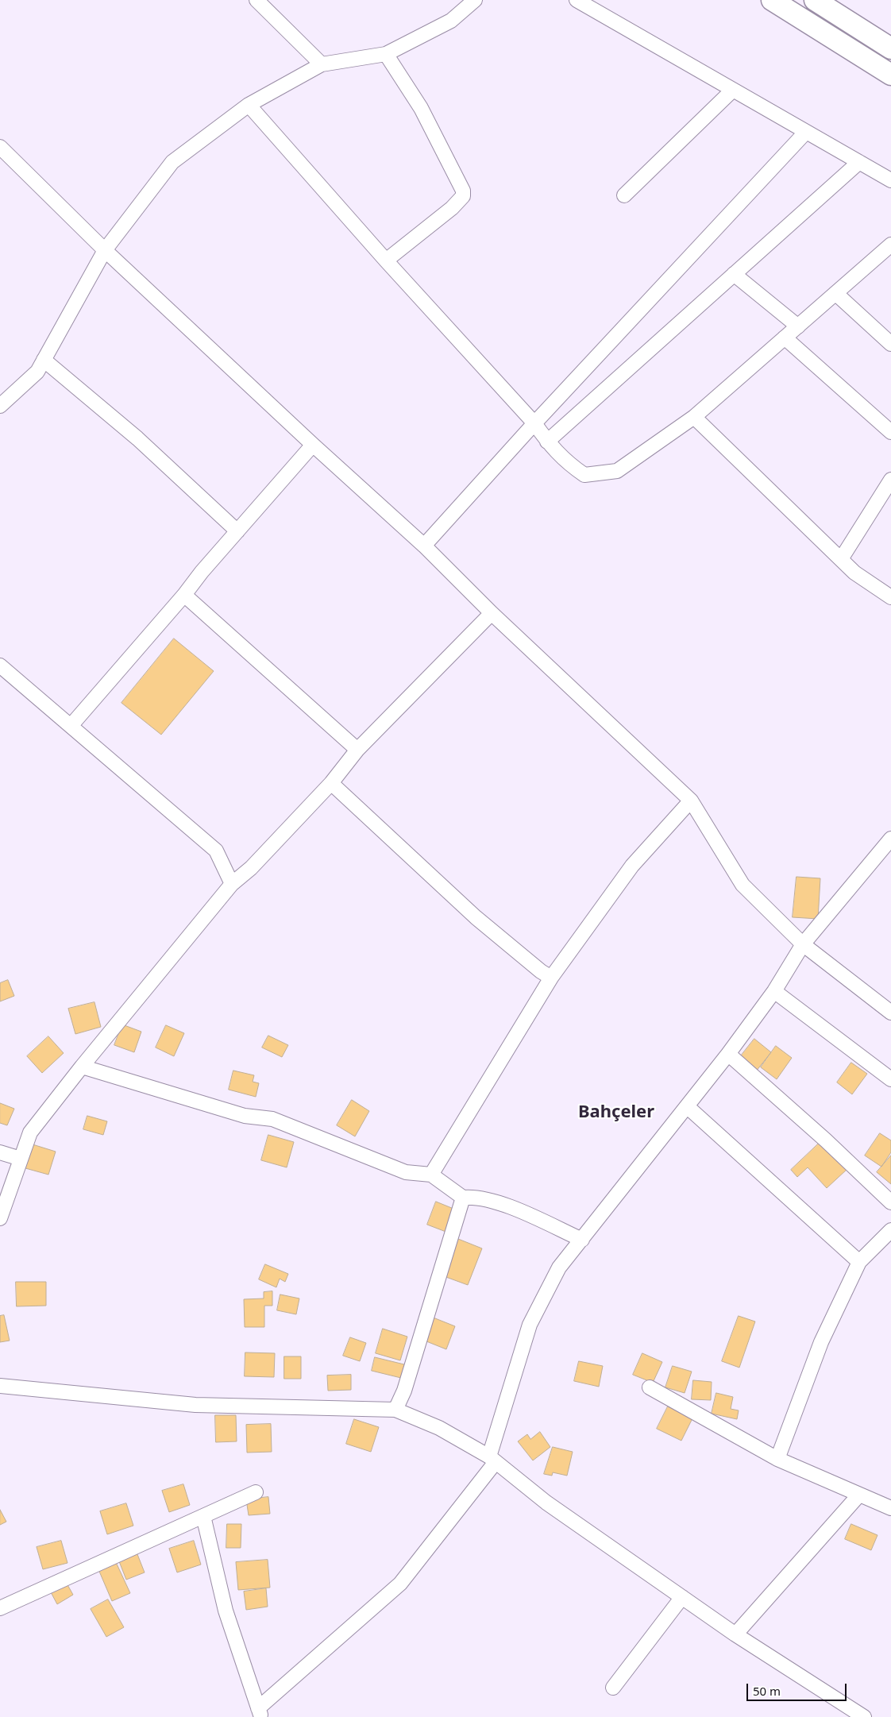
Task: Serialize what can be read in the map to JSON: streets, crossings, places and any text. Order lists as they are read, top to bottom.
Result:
{
  "districts": ["Bahçeler"],
  "scale_bar": "50 m"
}
